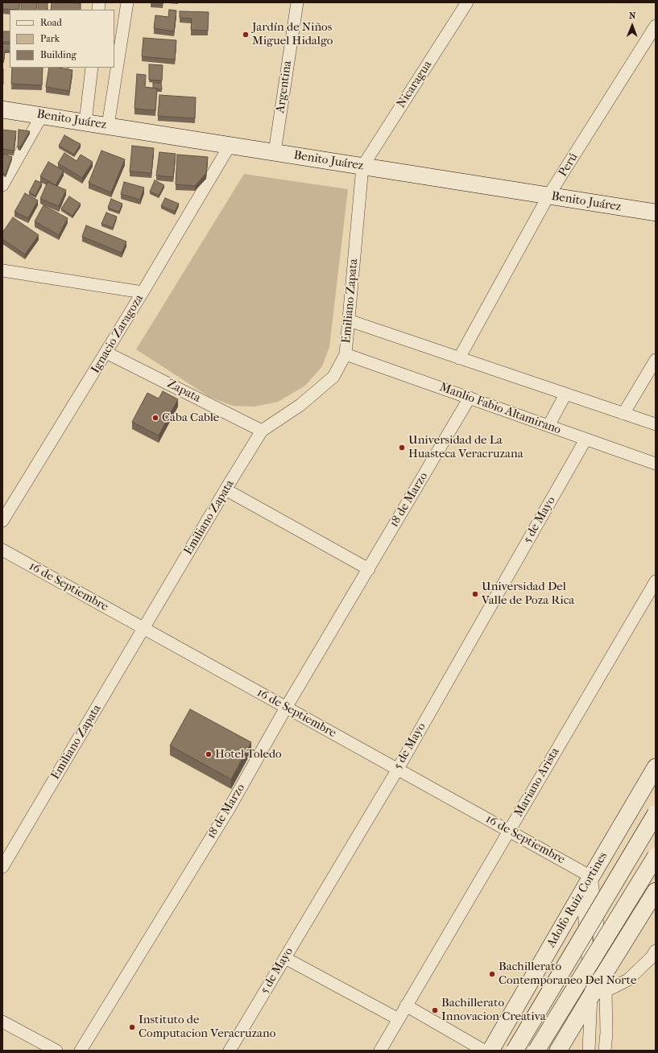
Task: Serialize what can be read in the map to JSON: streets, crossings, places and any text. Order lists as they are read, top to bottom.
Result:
{
  "streets": {
    "main road": ["Benito Juárez", "Adolfo Ruiz Cortines"],
    "street": [
      "Nicaragua",
      "Argentina",
      "Perú",
      "Emiliano Zapata",
      "Ignacio Zaragoza",
      "Zapata",
      "Manlio Fabio Altamirano",
      "18 de Marzo",
      "5 de Mayo",
      "16 de Septiembre",
      "Mariano Arista"
    ]
  },
  "crossings": [
    ["Nicaragua", "Benito Juárez"],
    ["Nicaragua", "Emiliano Zapata"],
    ["Argentina", "Benito Juárez"],
    ["Benito Juárez", "Perú"],
    ["Benito Juárez", "Emiliano Zapata"],
    ["Benito Juárez", "Ignacio Zaragoza"],
    ["Emiliano Zapata", "Zapata"],
    ["Emiliano Zapata", "Manlio Fabio Altamirano"],
    ["Emiliano Zapata", "16 de Septiembre"],
    ["Ignacio Zaragoza", "Zapata"],
    ["Manlio Fabio Altamirano", "18 de Marzo"],
    ["Manlio Fabio Altamirano", "5 de Mayo"],
    ["18 de Marzo", "16 de Septiembre"],
    ["5 de Mayo", "16 de Septiembre"],
    ["16 de Septiembre", "Mariano Arista"],
    ["16 de Septiembre", "Adolfo Ruiz Cortines"]
  ],
  "places": [
    "Jardín de Niños Miguel Hidalgo",
    "Caba Cable",
    "Universidad de La Huasteca Veracruzana",
    "Universidad Del Valle de Poza Rica",
    "Hotel Toledo",
    "Bachillerato Contemporaneo Del Norte",
    "Bachillerato Innovacion Creativa",
    "Instituto de Computacion Veracruzano"
  ],
  "legend": ["Road", "Park", "Building"],
  "north": "top"
}
